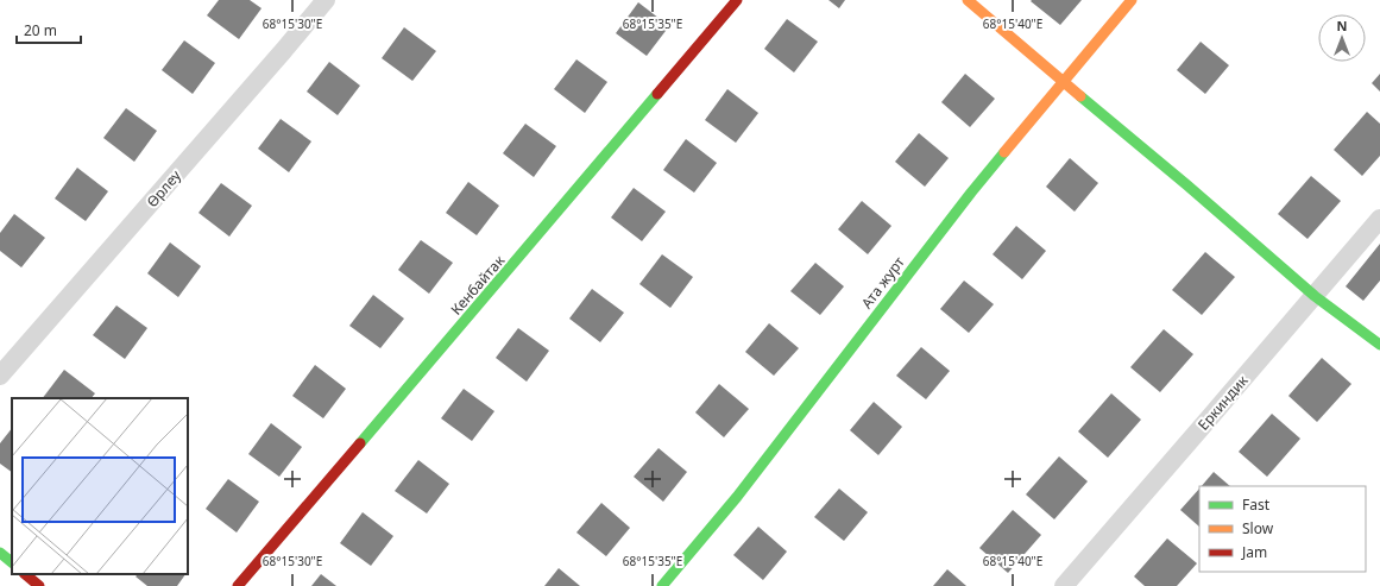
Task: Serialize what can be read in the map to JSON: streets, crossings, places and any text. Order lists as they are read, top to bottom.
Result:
{
  "streets": {
    "street": [
      "Өрлеу",
      "Ата журт",
      "Кенбайтак",
      "Еркиндик"
    ]
  },
  "legend": ["Fast", "Slow", "Jam"],
  "scale_bar": "20 m",
  "north": "top",
  "coordinates": ["68°15'30\"E", "68°15'35\"E", "68°15'40\"E"]
}
